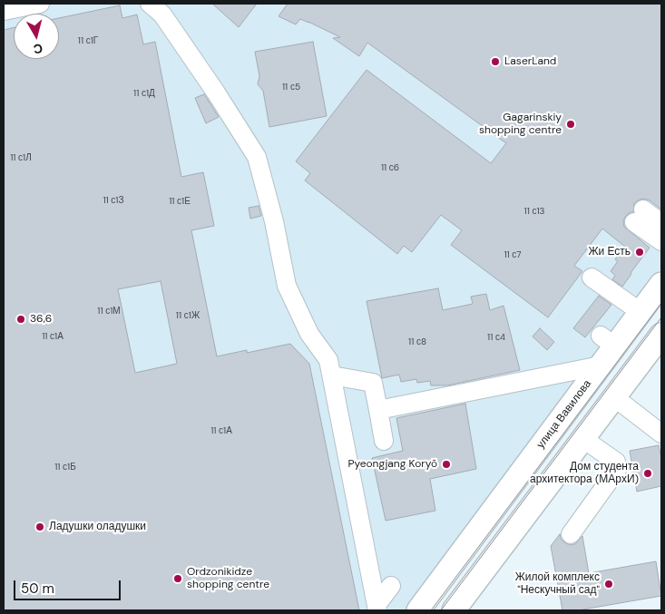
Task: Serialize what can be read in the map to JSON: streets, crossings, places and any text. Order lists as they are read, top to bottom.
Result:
{
  "streets": {
    "main road": ["улица Вавилова"]
  },
  "places": [
    "LaserLand",
    "Gagarinskiy shopping centre",
    "Жи Есть",
    "36,6",
    "Pyeongjang Koryŏ",
    "Дом студента архитектора (МАрхИ)",
    "Ладушки оладушки",
    "Ordzonikidze shopping centre",
    "Жилой комплекс \"Нескучный сад\""
  ],
  "house_numbers": [
    "11 с1Г",
    "11 с5",
    "11 с1Д",
    "11 с1Л",
    "11 с6",
    "11 с1З",
    "11 с1Е",
    "11 с13",
    "11 с7",
    "11 с1М",
    "11 с1Ж",
    "11 с1А",
    "11 с4",
    "11 с8",
    "11 с1А",
    "11 с1Б"
  ],
  "scale_bar": "50 m",
  "north": "bottom"
}
